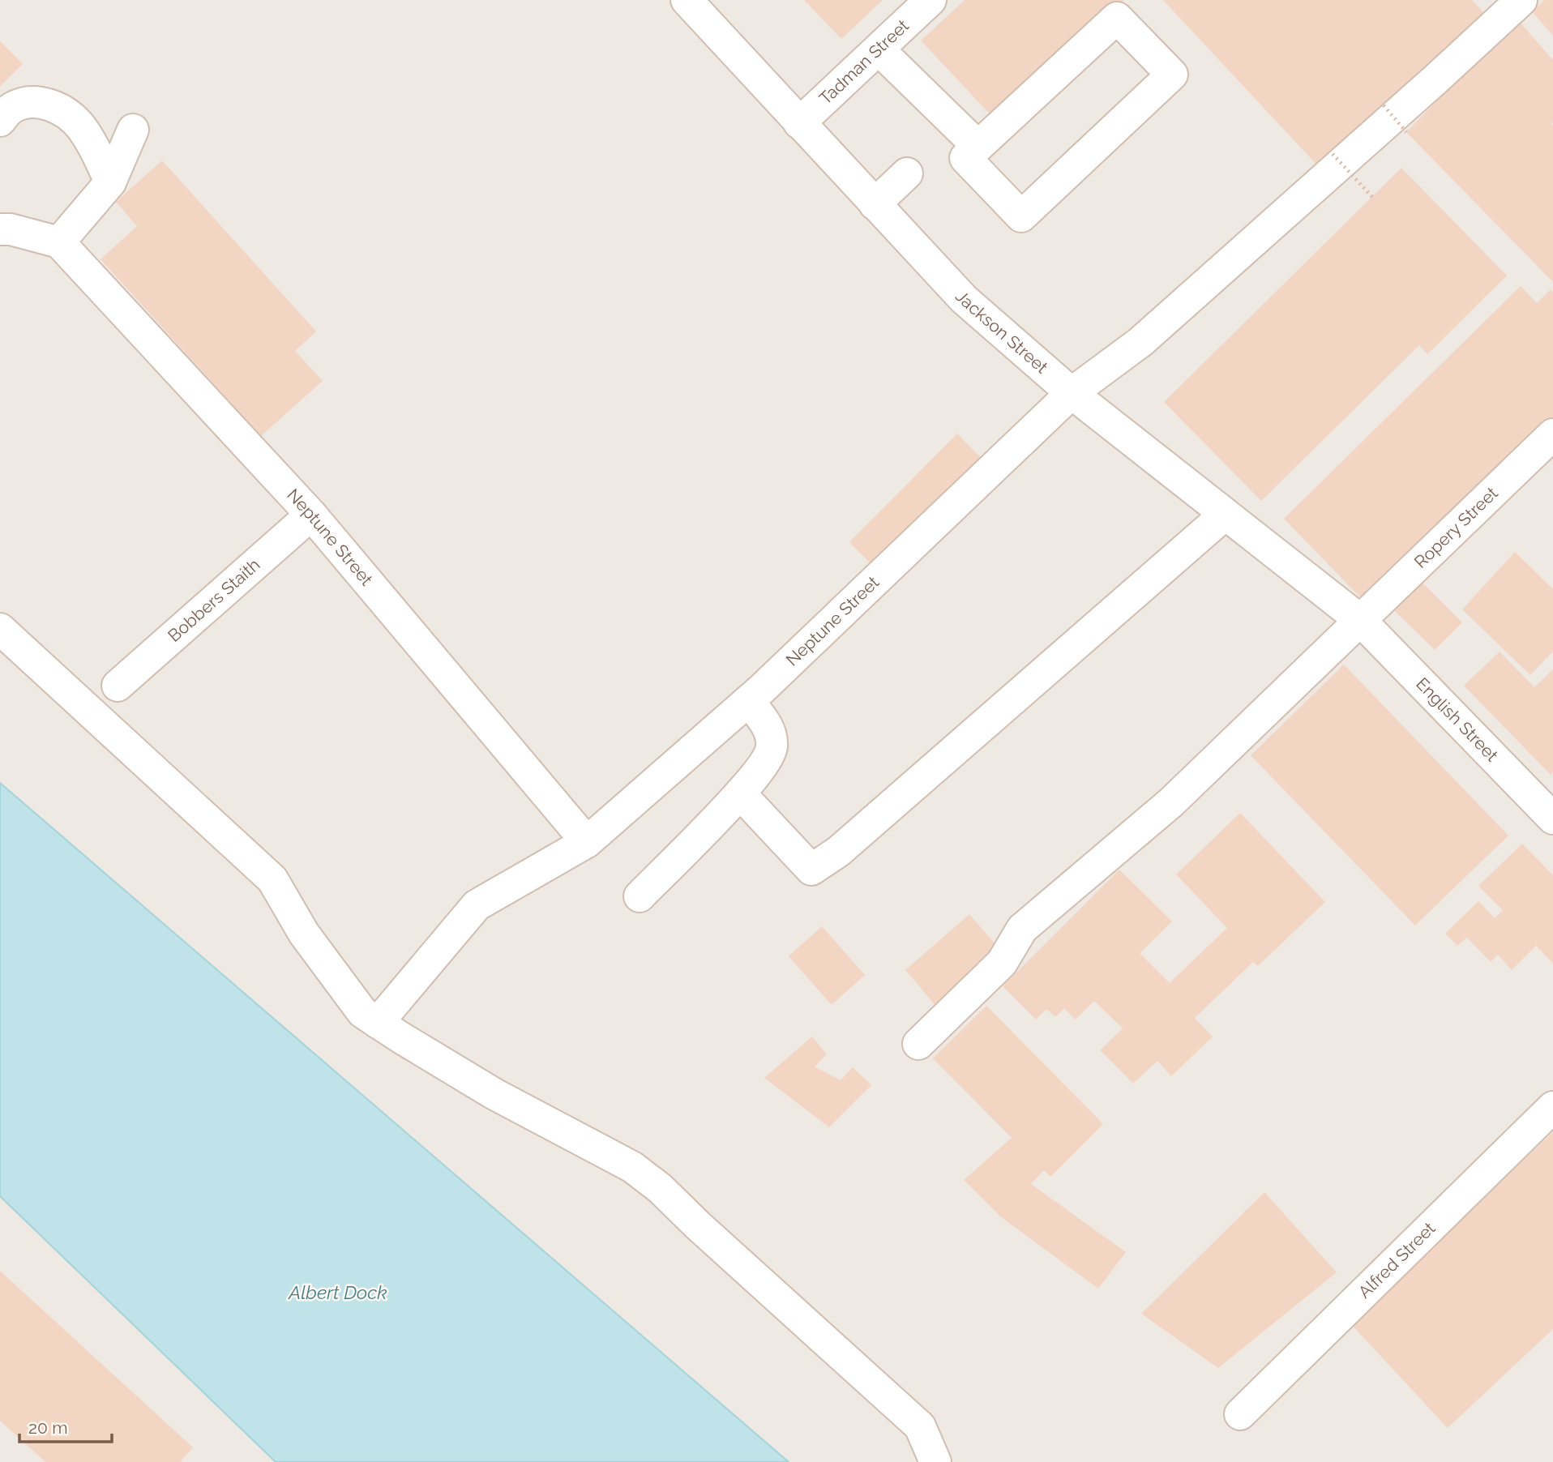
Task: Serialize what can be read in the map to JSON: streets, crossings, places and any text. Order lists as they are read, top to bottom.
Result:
{
  "streets": {
    "street": [
      "Tadman Street",
      "Jackson Street",
      "Ropery Street",
      "Neptune Street",
      "Bobbers Staith",
      "English Street",
      "Alfred Street"
    ]
  },
  "crossings": [
    ["Tadman Street", "Jackson Street"],
    ["Jackson Street", "Ropery Street"],
    ["Jackson Street", "Neptune Street"],
    ["Jackson Street", "English Street"],
    ["Ropery Street", "English Street"],
    ["Neptune Street", "Bobbers Staith"]
  ],
  "water": ["Albert Dock"],
  "scale_bar": "20 m"
}
